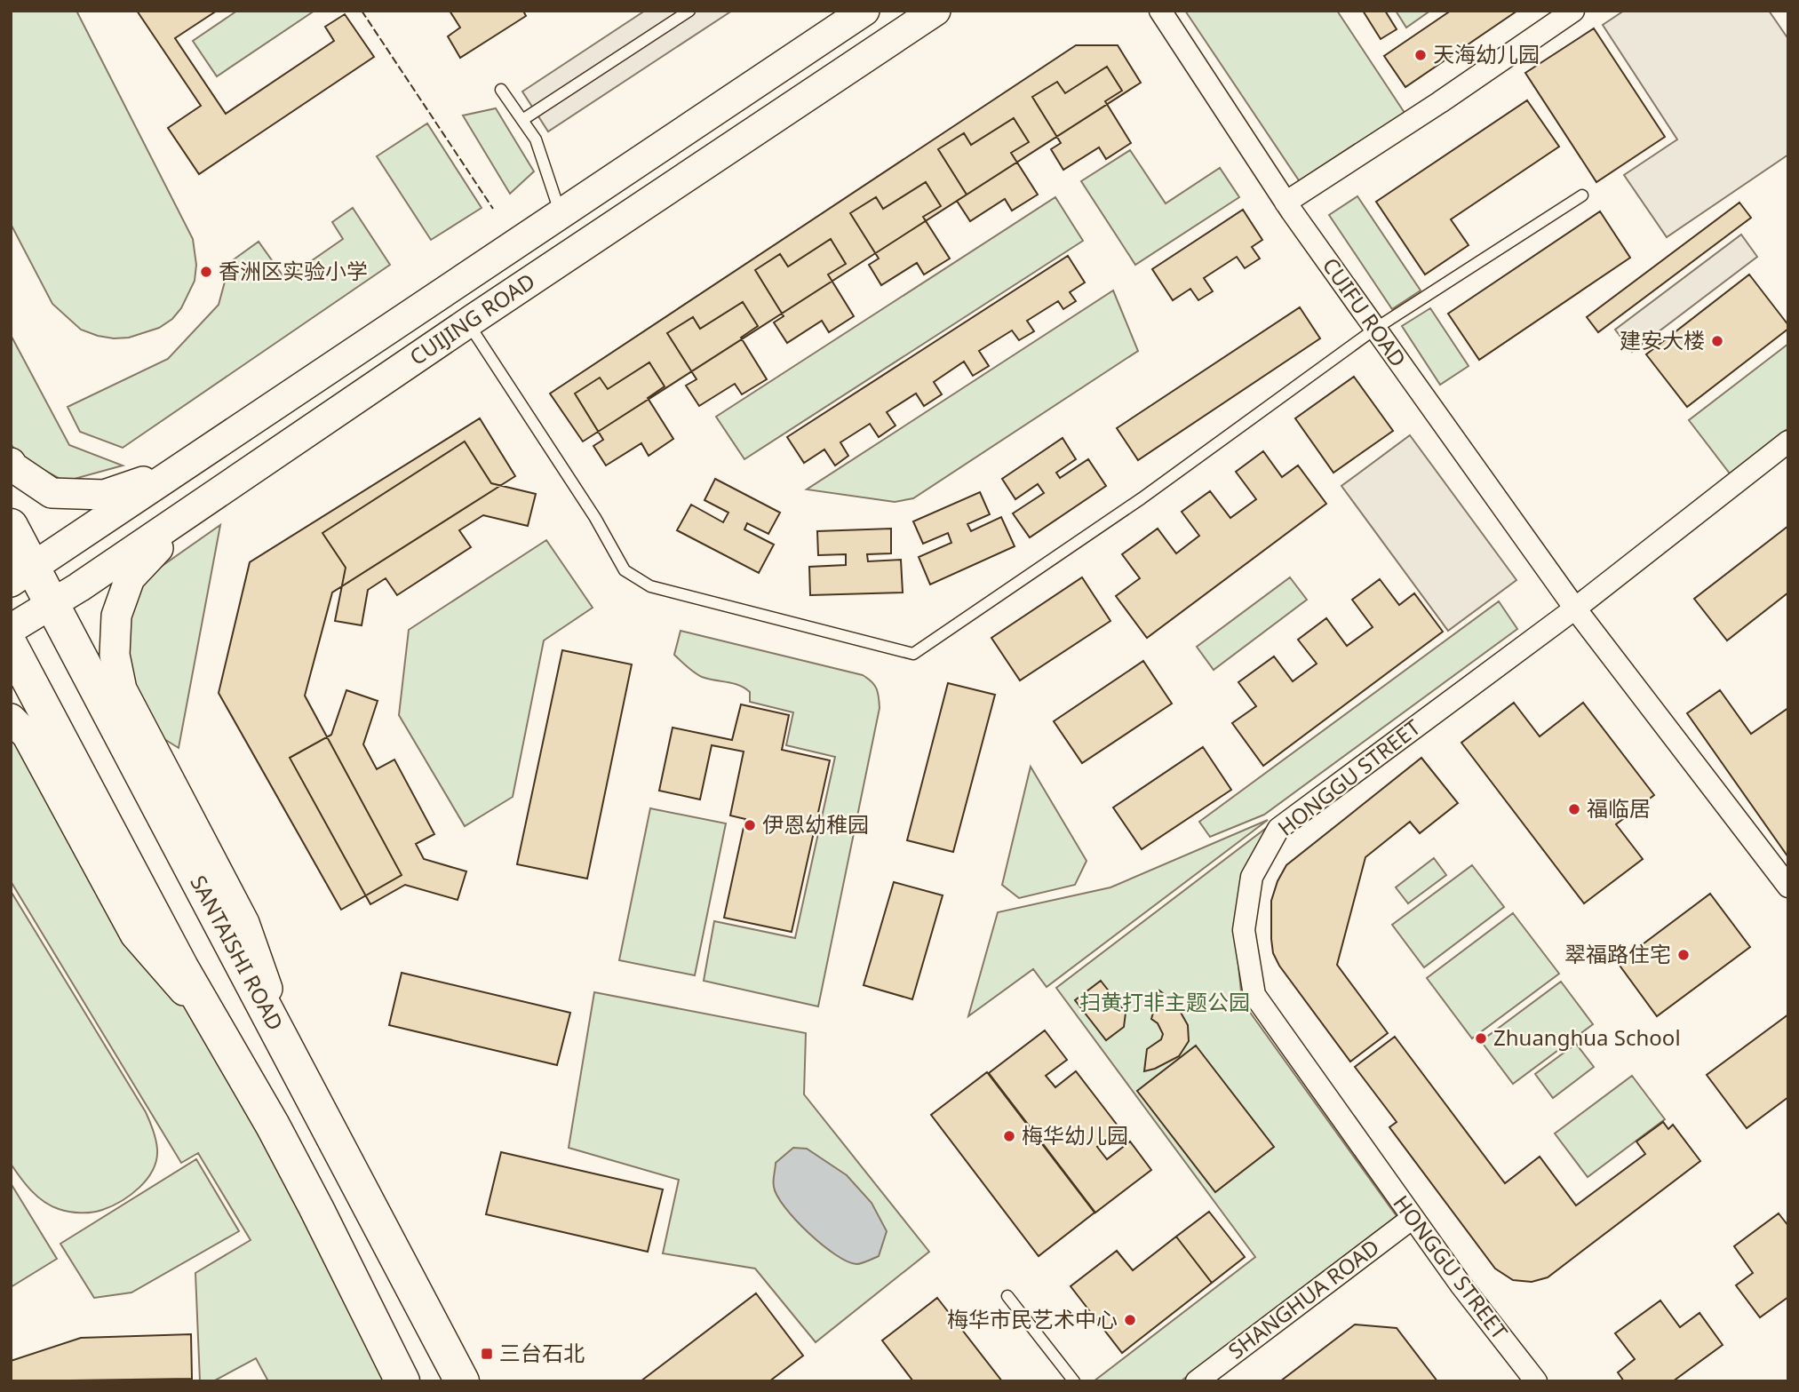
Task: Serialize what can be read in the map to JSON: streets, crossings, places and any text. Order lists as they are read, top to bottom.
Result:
{
  "streets": {
    "main road": ["CUIJING ROAD", "SANTAISHI ROAD"],
    "street": ["CUIFU ROAD", "HONGGU STREET", "SHANGHUA ROAD"]
  },
  "crossings": [
    ["CUIFU ROAD", "HONGGU STREET"],
    ["CUIJING ROAD", "SANTAISHI ROAD"],
    ["HONGGU STREET", "SHANGHUA ROAD"]
  ],
  "parks": ["扫黄打非主题公园"],
  "places": {
    "other": [
      "天海幼儿园",
      "香洲区实验小学",
      "建安大楼",
      "福临居",
      "伊恩幼稚园",
      "翠福路住宅",
      "Zhuanghua School",
      "梅华幼儿园",
      "梅华市民艺术中心"
    ],
    "transit": ["三台石北"]
  }
}
